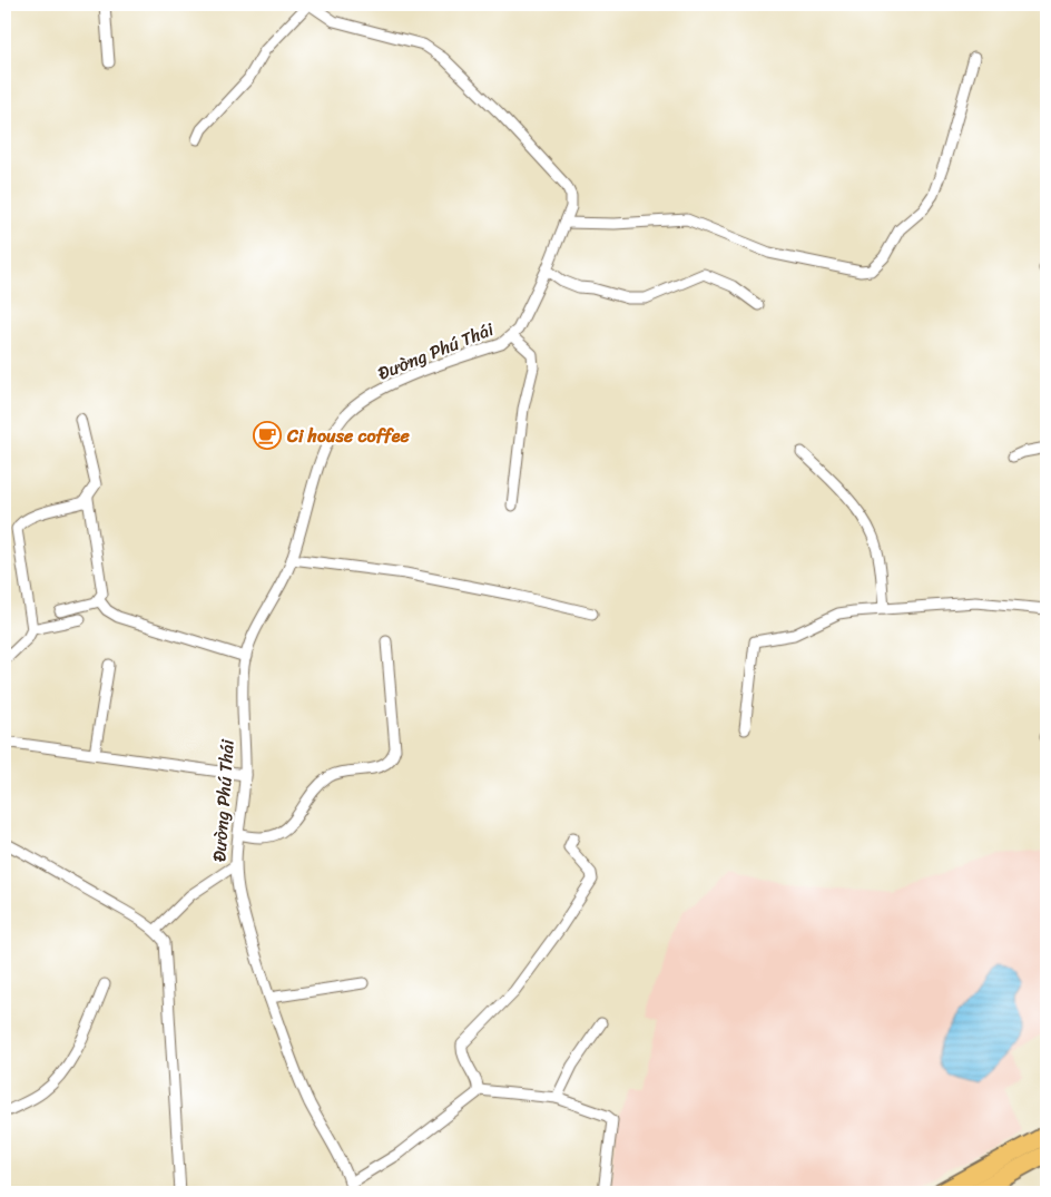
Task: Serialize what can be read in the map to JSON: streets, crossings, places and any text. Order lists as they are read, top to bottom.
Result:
{
  "streets": {
    "street": ["Đường Phú Thái"]
  },
  "places": {
    "cafe": ["Ci house coffee"]
  }
}
